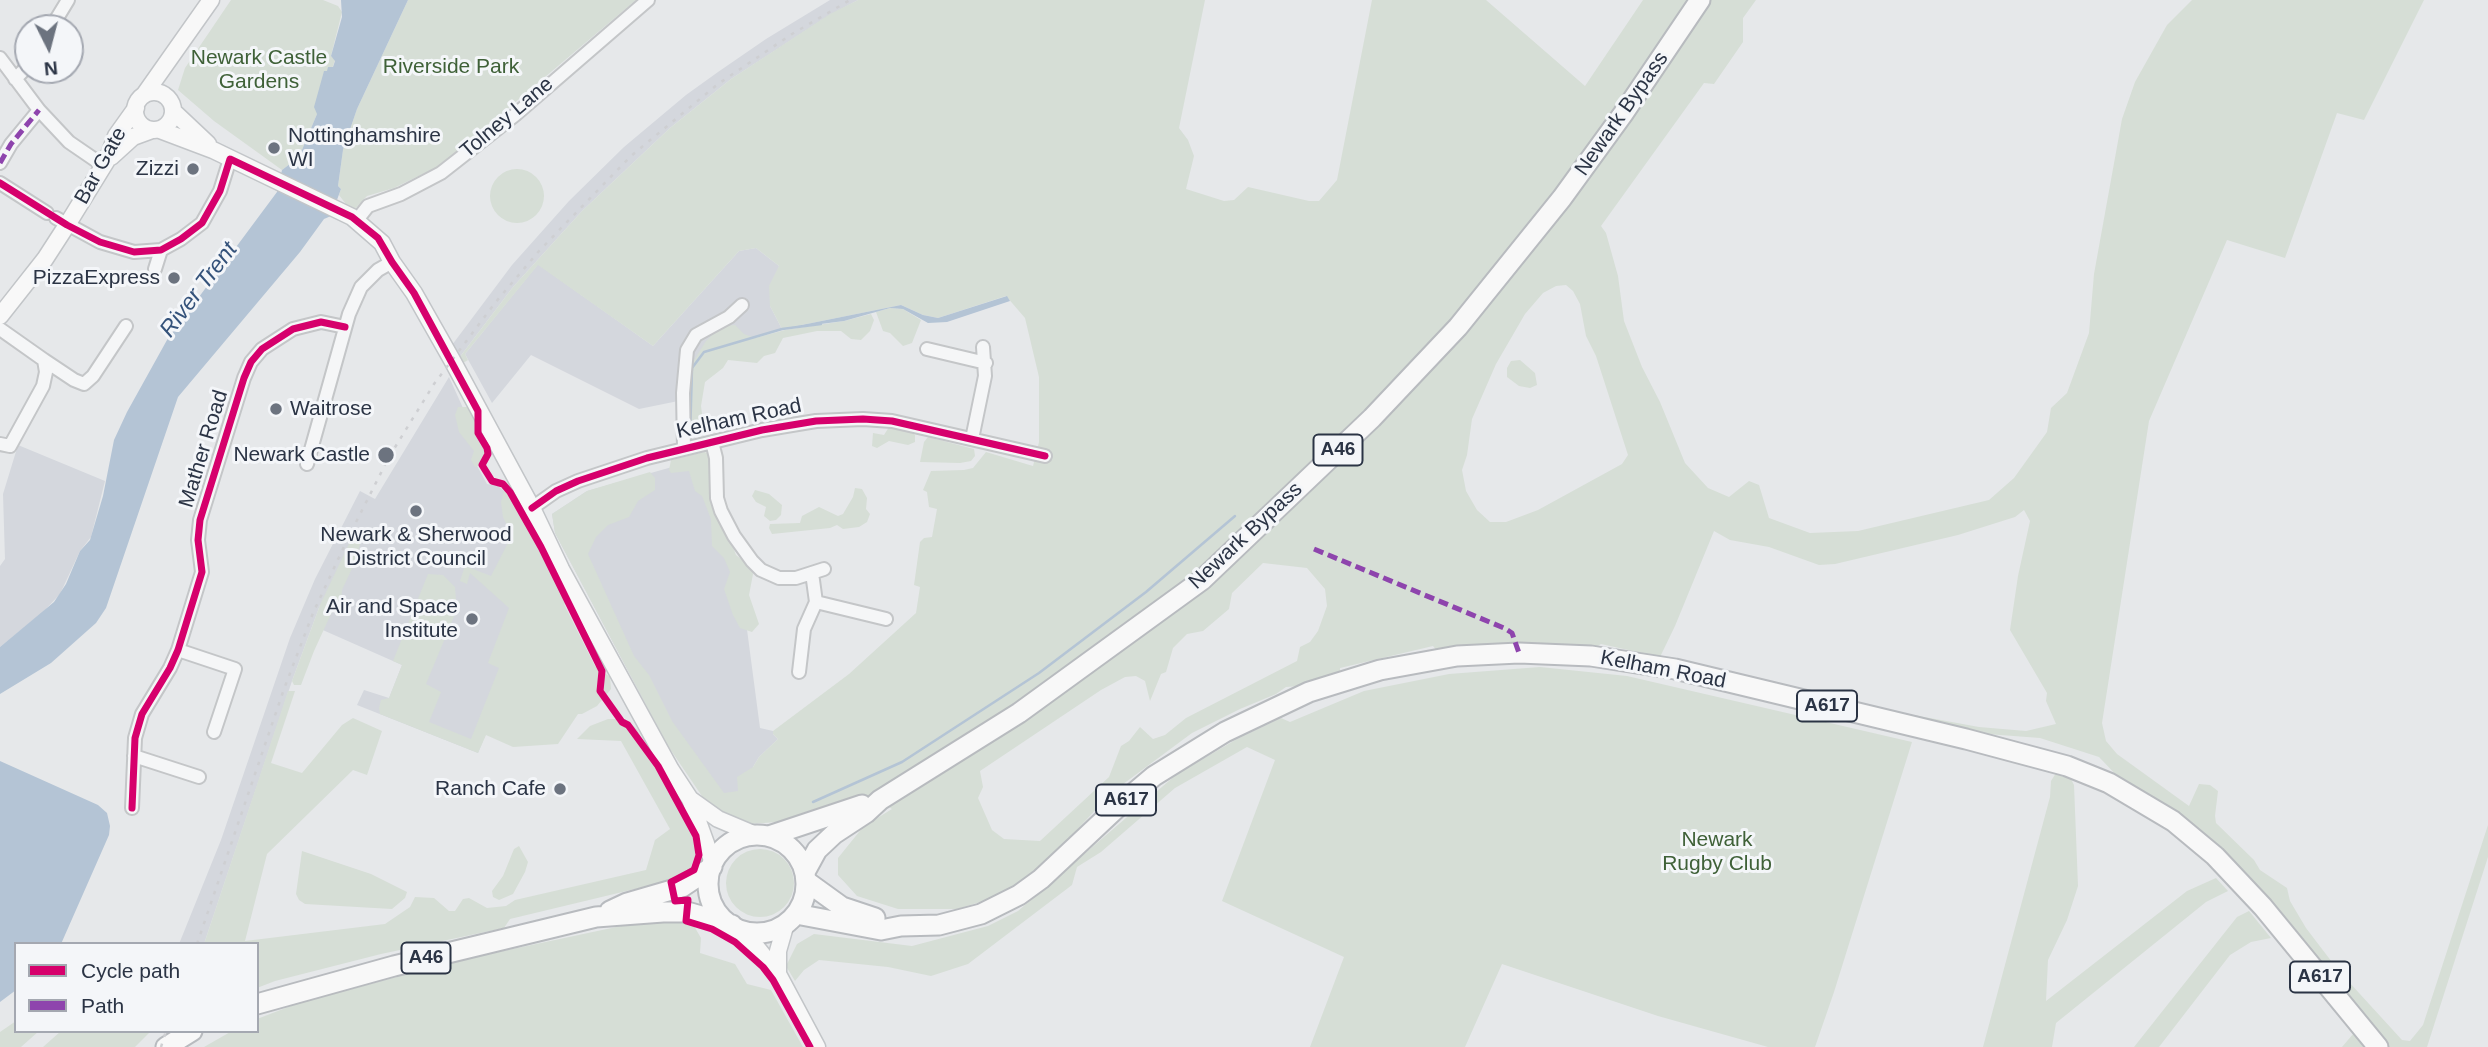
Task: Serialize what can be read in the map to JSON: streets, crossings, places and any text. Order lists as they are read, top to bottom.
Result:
{
  "streets": {
    "highway": [
      "Newark Bypass",
      "Kelham Road",
      "A46",
      "A617"
    ],
    "main road": ["Bar Gate"],
    "street": ["Tolney Lane", "Mather Road"]
  },
  "crossings": [
    ["Newark Bypass", "Kelham Road"],
    ["Newark Bypass", "A46"],
    ["Kelham Road", "A46"]
  ],
  "water": ["River Trent"],
  "parks": ["Newark Castle Gardens", "Riverside Park", "Newark Rugby Club"],
  "places": [
    "Nottinghamshire WI",
    "Zizzi",
    "PizzaExpress",
    "Waitrose",
    "Newark Castle",
    "Newark & Sherwood District Council",
    "Air and Space Institute",
    "Ranch Cafe"
  ],
  "legend": ["Cycle path", "Path"],
  "north": "bottom"
}
